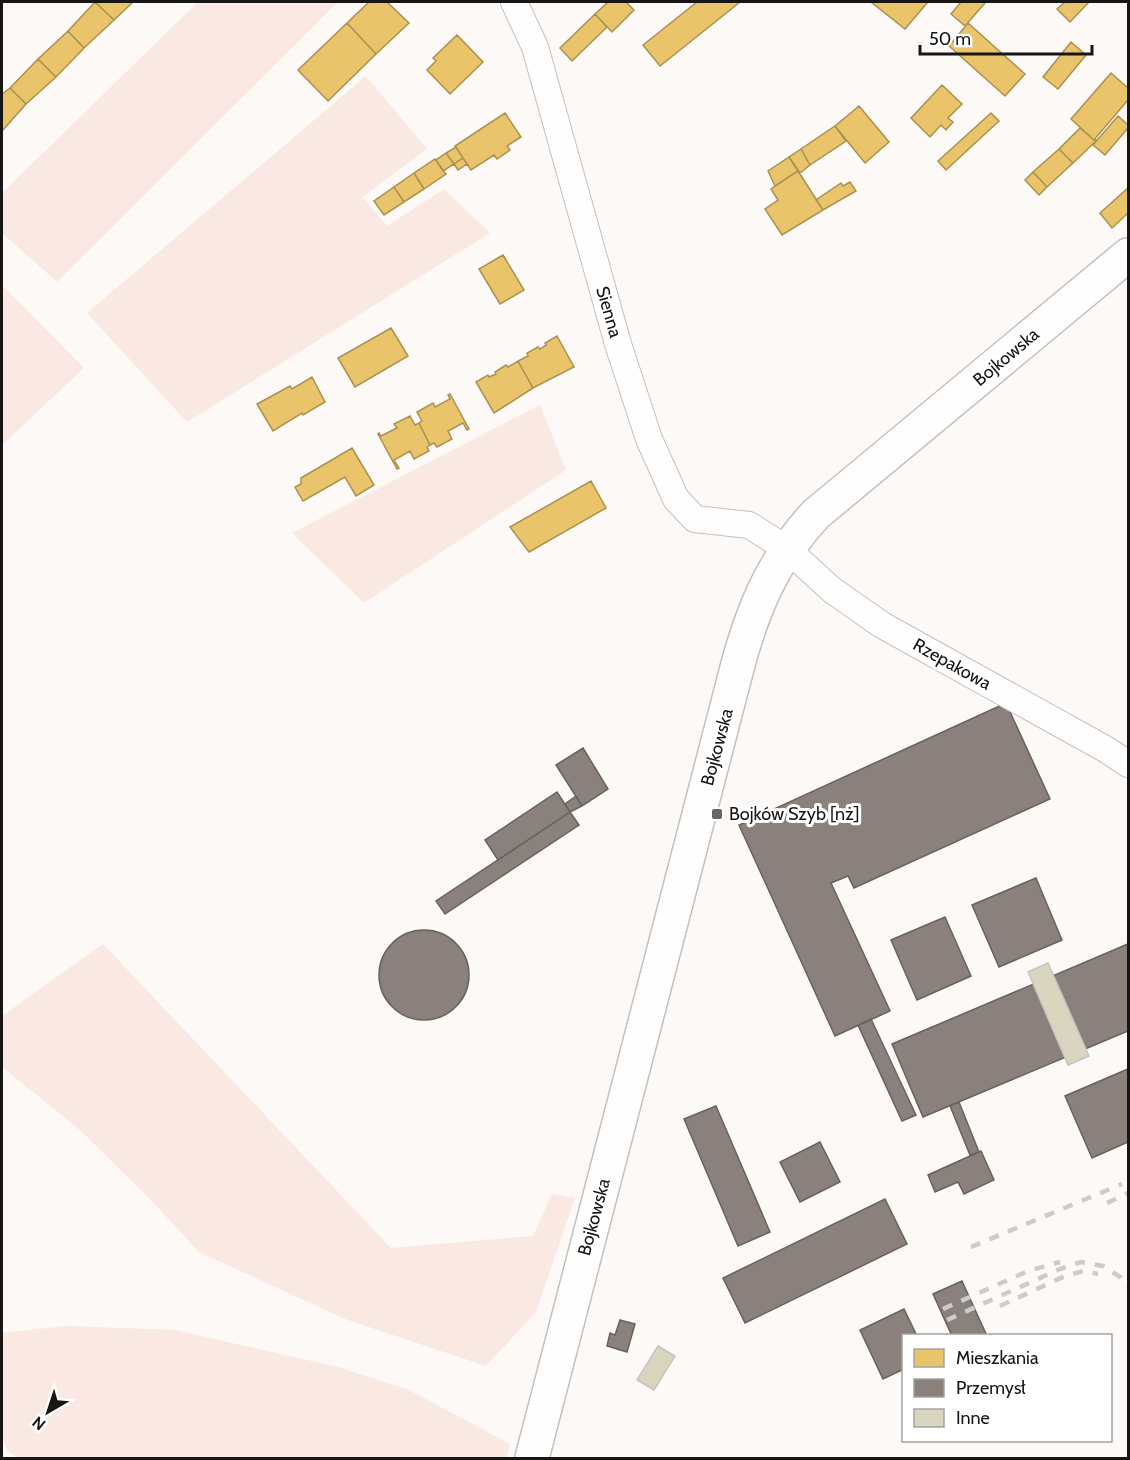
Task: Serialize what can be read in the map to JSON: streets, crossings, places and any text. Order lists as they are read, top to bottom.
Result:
{
  "streets": {
    "street": ["Sienna", "Bojkowska", "Rzepakowa"]
  },
  "crossings": [
    ["Sienna", "Bojkowska"],
    ["Sienna", "Rzepakowa"],
    ["Bojkowska", "Rzepakowa"]
  ],
  "places": {
    "transit": ["Bojków Szyb [nż]"]
  },
  "legend": ["Mieszkania", "Przemysł", "Inne"],
  "scale_bar": "50 m",
  "north": "bottom left"
}
